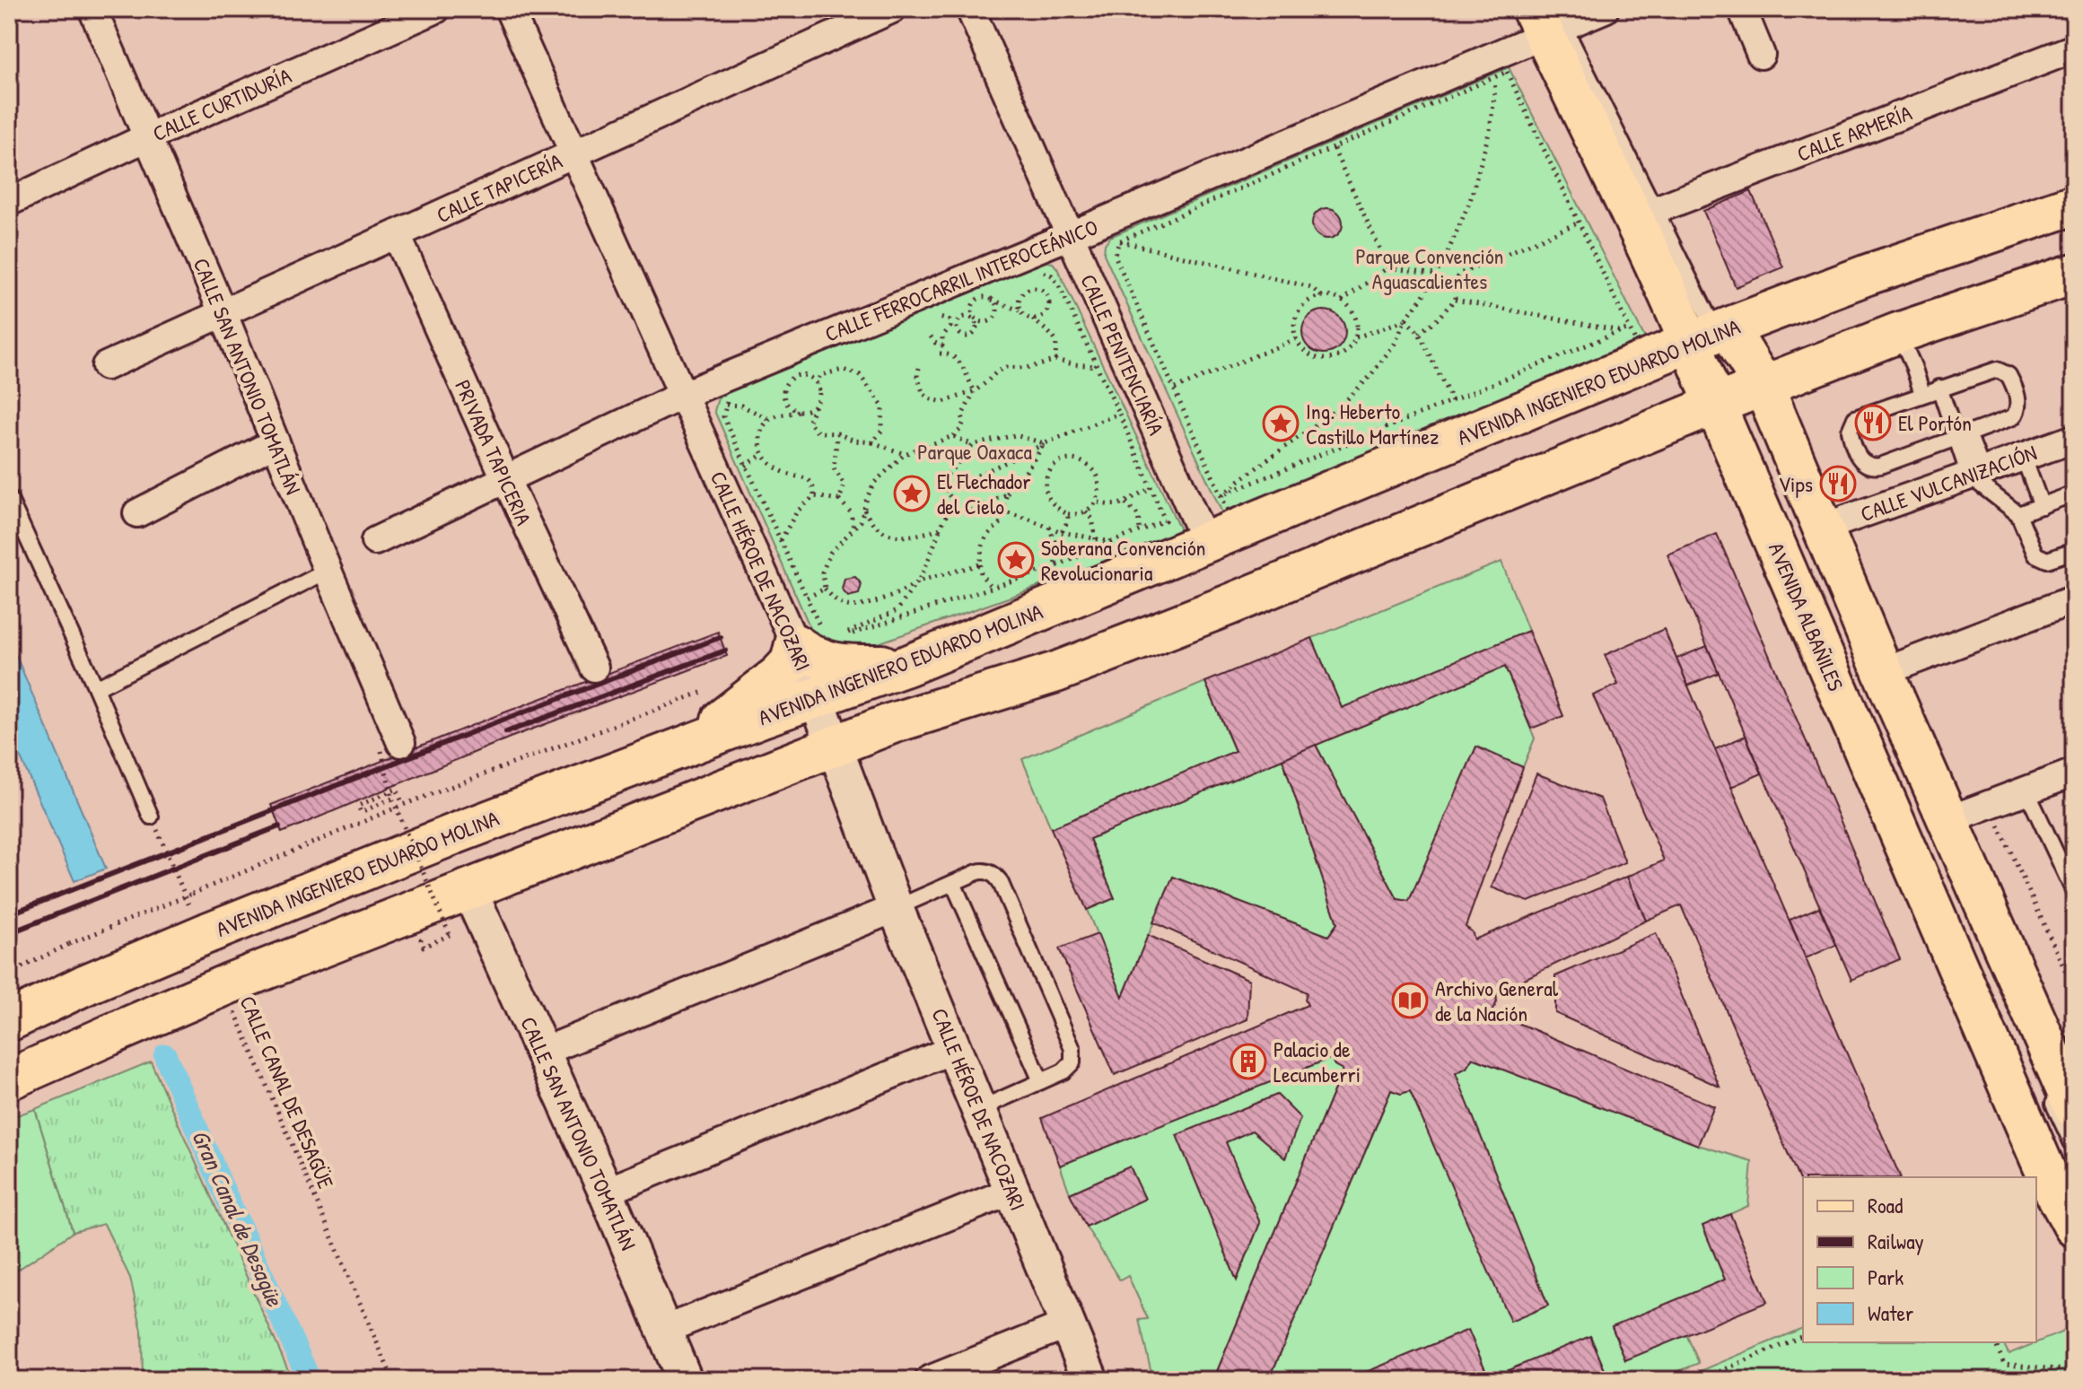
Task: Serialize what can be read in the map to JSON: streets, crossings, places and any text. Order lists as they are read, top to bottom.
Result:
{
  "streets": {
    "main road": ["AVENIDA INGENIERO EDUARDO MOLINA", "AVENIDA ALBAÑILES"],
    "street": [
      "CALLE CURTIDURÍA",
      "CALLE ARMERÍA",
      "CALLE TAPICERÍA",
      "CALLE FERROCARRIL INTEROCEÁNICO",
      "CALLE PENITENCIARÍA",
      "CALLE SAN ANTONIO TOMATLÁN",
      "PRIVADA TAPICERIA",
      "CALLE VULCANIZACIÓN",
      "CALLE HÉROE DE NACOZARI"
    ],
    "path": ["CALLE CANAL DE DESAGÜE"]
  },
  "crossings": [
    ["CALLE CURTIDURÍA", "CALLE SAN ANTONIO TOMATLÁN"],
    ["CALLE ARMERÍA", "AVENIDA ALBAÑILES"],
    ["CALLE TAPICERÍA", "CALLE SAN ANTONIO TOMATLÁN"],
    ["CALLE TAPICERÍA", "PRIVADA TAPICERIA"],
    ["CALLE TAPICERÍA", "CALLE HÉROE DE NACOZARI"],
    ["CALLE FERROCARRIL INTEROCEÁNICO", "CALLE PENITENCIARÍA"],
    ["CALLE FERROCARRIL INTEROCEÁNICO", "PRIVADA TAPICERIA"],
    ["CALLE FERROCARRIL INTEROCEÁNICO", "CALLE HÉROE DE NACOZARI"],
    ["CALLE FERROCARRIL INTEROCEÁNICO", "AVENIDA ALBAÑILES"],
    ["CALLE PENITENCIARÍA", "AVENIDA INGENIERO EDUARDO MOLINA"],
    ["AVENIDA INGENIERO EDUARDO MOLINA", "CALLE HÉROE DE NACOZARI"],
    ["AVENIDA INGENIERO EDUARDO MOLINA", "AVENIDA ALBAÑILES"],
    ["CALLE VULCANIZACIÓN", "AVENIDA ALBAÑILES"]
  ],
  "water": ["Gran Canal de Desagüe"],
  "parks": ["Parque Convención Aguascalientes", "Parque Oaxaca"],
  "places": {
    "restaurant": ["El Portón", "Vips"],
    "place": ["Ing. Heberto Castillo Martínez", "El Flechador del Cielo", "Soberana Convención Revolucionaria"],
    "library": ["Archivo General de la Nación"],
    "building": ["Palacio de Lecumberri"]
  },
  "legend": [
    "Road",
    "Railway",
    "Park",
    "Water"
  ]
}
